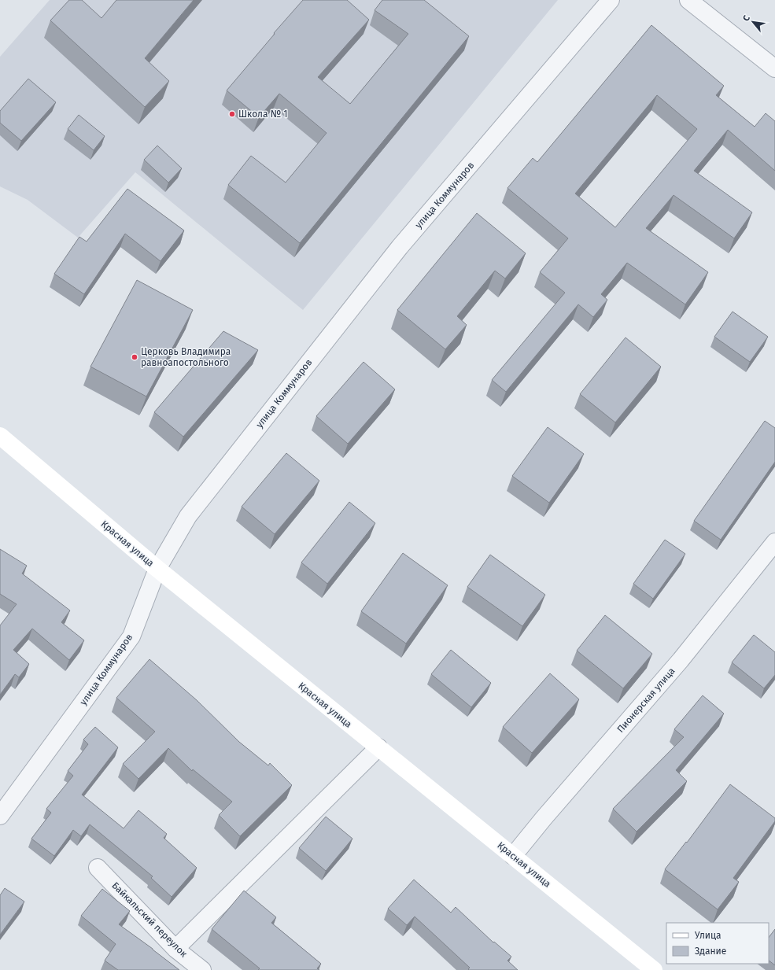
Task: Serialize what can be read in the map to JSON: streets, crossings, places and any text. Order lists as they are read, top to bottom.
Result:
{
  "streets": {
    "main road": ["Красная улица"],
    "street": ["улица Коммунаров", "Пионерская улица", "Байкальский переулок"]
  },
  "crossings": [
    ["улица Коммунаров", "Красная улица"],
    ["Красная улица", "Пионерская улица"]
  ],
  "places": ["Школа № 1", "Церковь Владимира равноапостольного"],
  "legend": ["Улица", "Здание"],
  "north": "top left"
}
